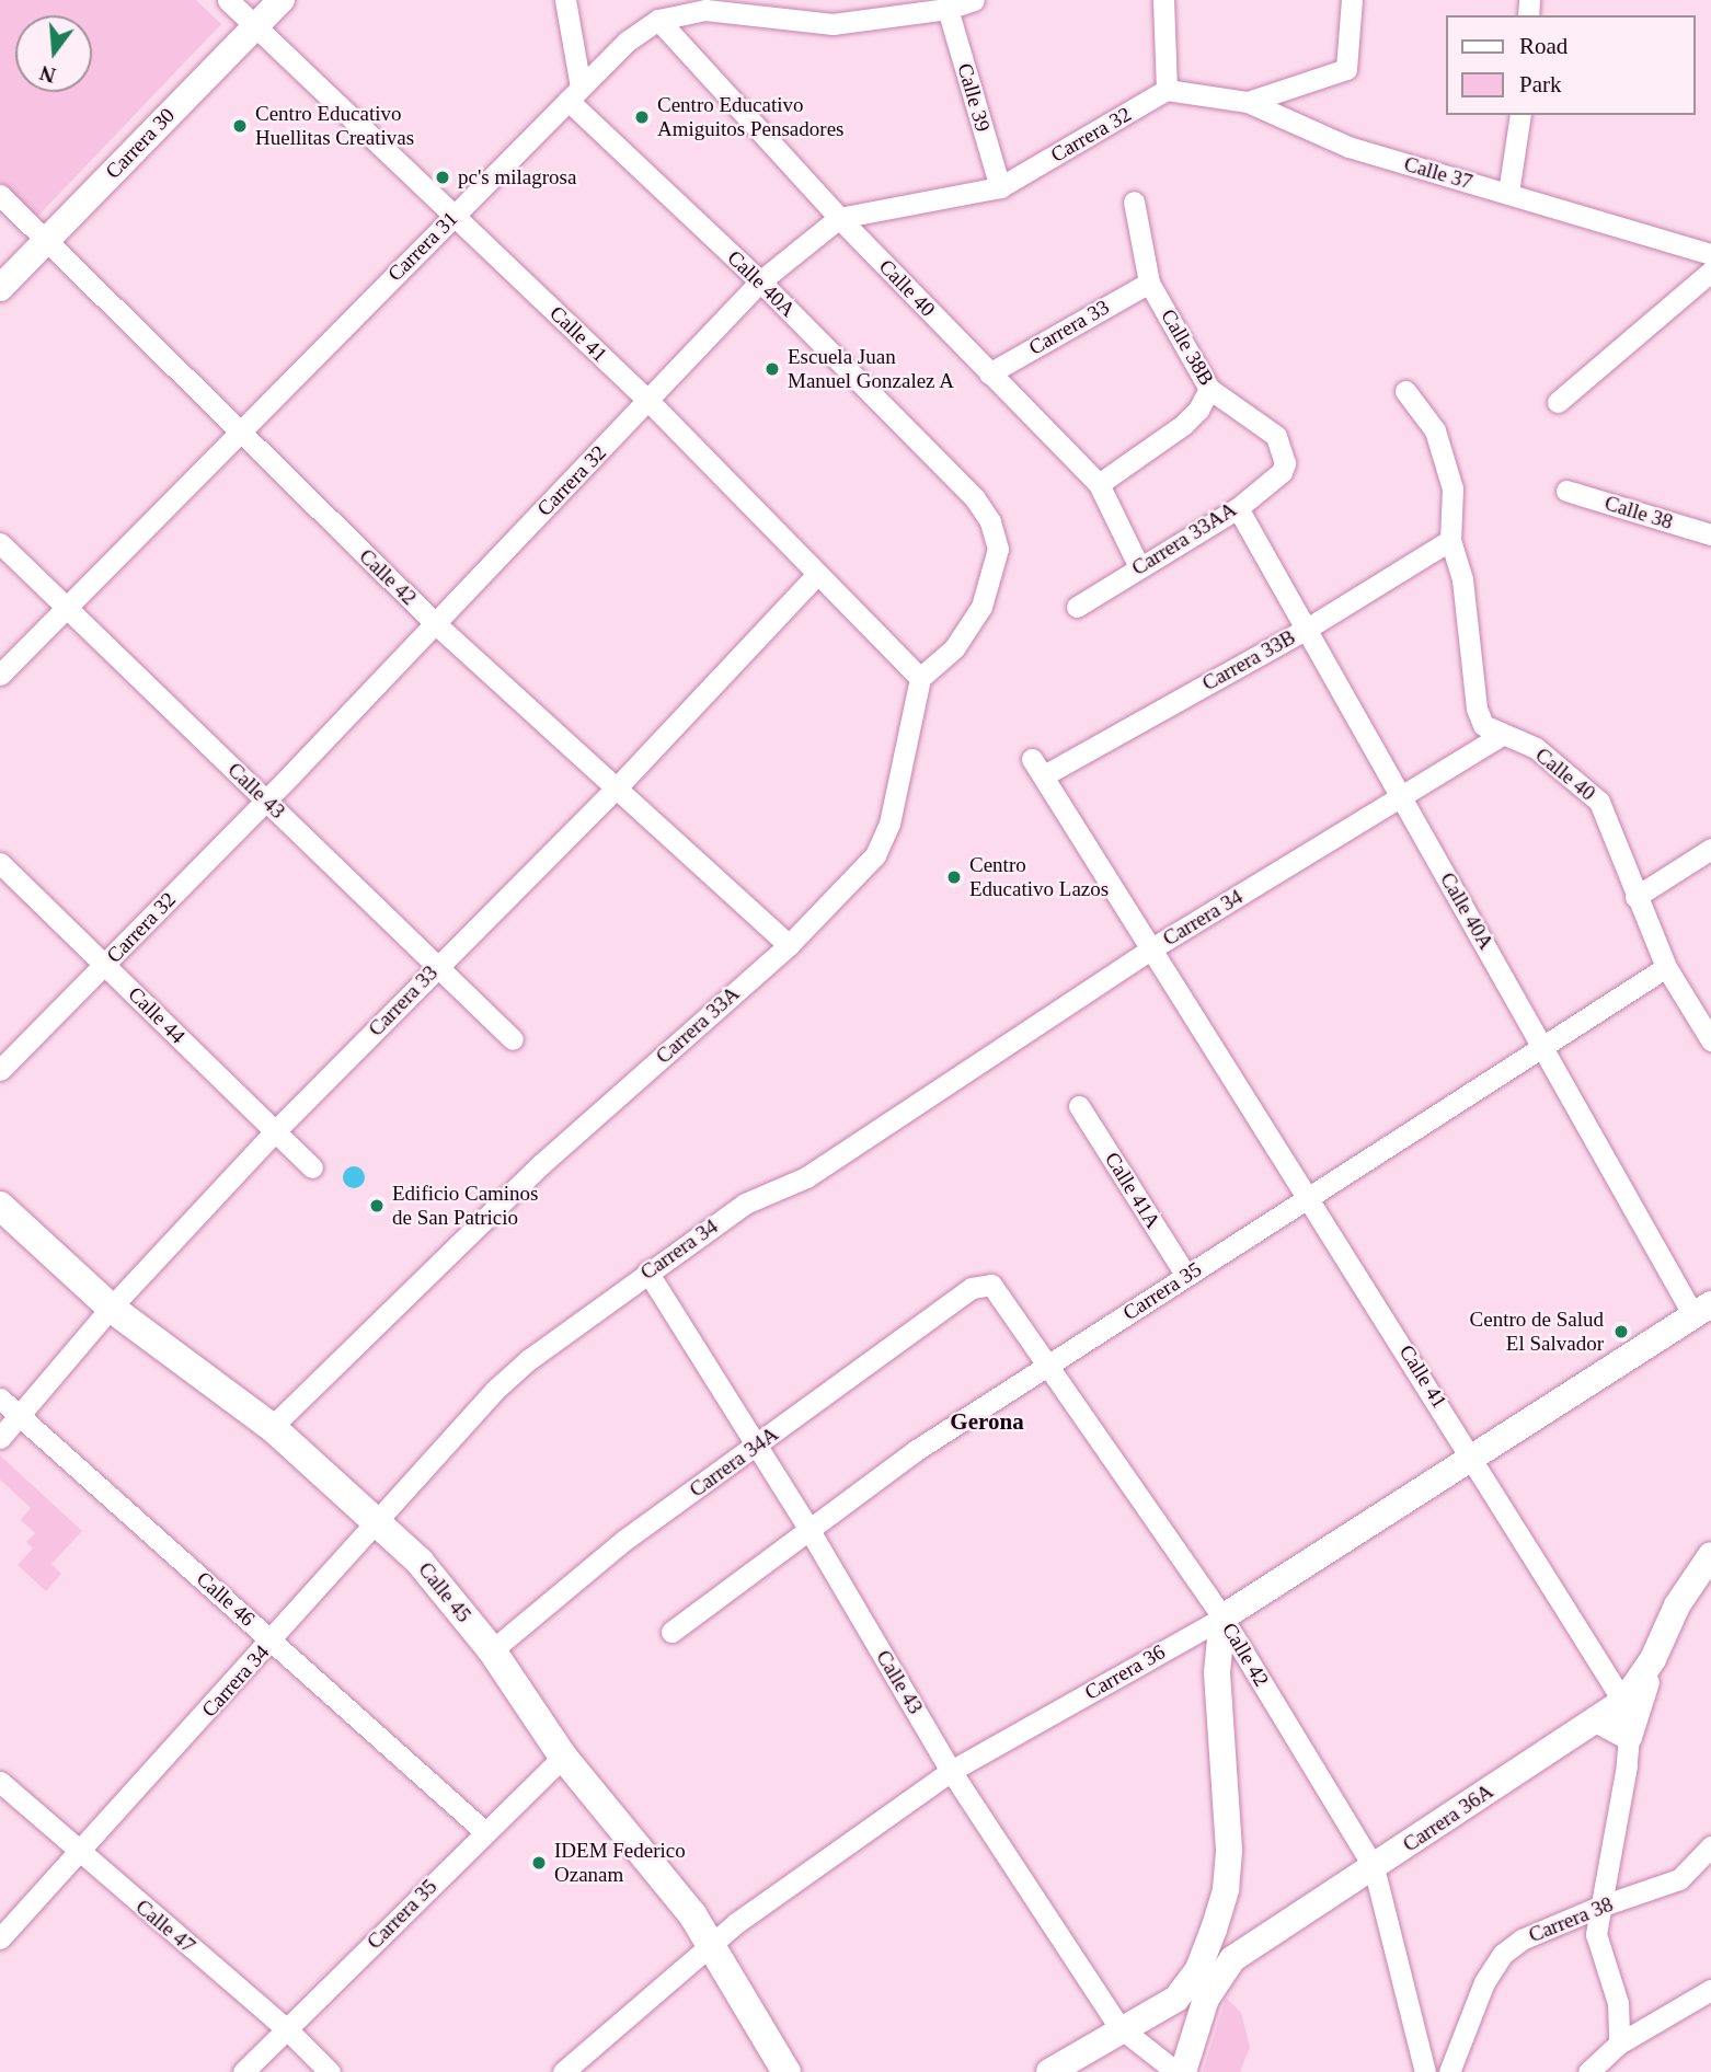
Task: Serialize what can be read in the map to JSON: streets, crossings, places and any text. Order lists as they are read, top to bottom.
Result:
{
  "streets": {
    "main road": ["Calle 45"],
    "street": [
      "Calle 39",
      "Carrera 32",
      "Carrera 30",
      "Calle 37",
      "Carrera 31",
      "Calle 40A",
      "Calle 40",
      "Carrera 33",
      "Calle 41",
      "Calle 38B",
      "Calle 38",
      "Carrera 33AA",
      "Calle 42",
      "Carrera 33B",
      "Calle 43",
      "Carrera 34",
      "Calle 44",
      "Carrera 33A",
      "Calle 41A",
      "Carrera 35",
      "Carrera 34A",
      "Calle 46",
      "Carrera 36",
      "Carrera 36A",
      "Carrera 38",
      "Calle 47"
    ]
  },
  "crossings": [
    ["Calle 39", "Carrera 32"],
    ["Calle 39", "Carrera 31"],
    ["Carrera 32", "Calle 37"],
    ["Carrera 32", "Calle 40A"],
    ["Carrera 32", "Calle 40"],
    ["Carrera 32", "Calle 41"],
    ["Carrera 32", "Calle 42"],
    ["Carrera 32", "Calle 43"],
    ["Carrera 32", "Calle 44"],
    ["Carrera 30", "Calle 41"],
    ["Carrera 30", "Calle 42"],
    ["Carrera 31", "Calle 40A"],
    ["Carrera 31", "Calle 40"],
    ["Carrera 31", "Calle 41"],
    ["Carrera 31", "Calle 42"],
    ["Carrera 31", "Calle 43"],
    ["Calle 40A", "Calle 41"],
    ["Calle 40A", "Carrera 33AA"],
    ["Calle 40A", "Carrera 33B"],
    ["Calle 40A", "Carrera 34"],
    ["Calle 40A", "Carrera 33A"],
    ["Calle 40A", "Carrera 35"],
    ["Calle 40A", "Carrera 36"],
    ["Calle 40", "Carrera 33"],
    ["Calle 40", "Carrera 33AA"],
    ["Calle 40", "Carrera 34"],
    ["Calle 40", "Carrera 35"],
    ["Carrera 33", "Calle 41"],
    ["Carrera 33", "Calle 38B"],
    ["Carrera 33", "Calle 42"],
    ["Carrera 33", "Calle 43"],
    ["Carrera 33", "Calle 44"],
    ["Carrera 33", "Calle 45"],
    ["Carrera 33", "Calle 46"],
    ["Calle 41", "Carrera 33B"],
    ["Calle 41", "Carrera 34"],
    ["Calle 41", "Carrera 33A"],
    ["Calle 41", "Carrera 35"],
    ["Calle 41", "Carrera 36"],
    ["Calle 41", "Carrera 36A"],
    ["Calle 41", "Carrera 38"],
    ["Calle 38B", "Carrera 33AA"],
    ["Calle 42", "Carrera 33A"],
    ["Calle 42", "Carrera 35"],
    ["Calle 42", "Carrera 34A"],
    ["Calle 42", "Carrera 36"],
    ["Calle 42", "Carrera 36A"],
    ["Calle 43", "Carrera 34"],
    ["Calle 43", "Carrera 35"],
    ["Calle 43", "Carrera 34A"],
    ["Calle 43", "Carrera 36"],
    ["Carrera 34", "Calle 45"],
    ["Carrera 34", "Calle 46"],
    ["Carrera 34", "Calle 47"],
    ["Carrera 33A", "Calle 45"],
    ["Calle 41A", "Carrera 35"],
    ["Carrera 35", "Calle 45"],
    ["Carrera 35", "Calle 46"],
    ["Carrera 35", "Calle 47"],
    ["Carrera 34A", "Calle 45"],
    ["Calle 45", "Carrera 36"]
  ],
  "districts": ["Gerona"],
  "places": [
    "Centro Educativo Amiguitos Pensadores",
    "Centro Educativo Huellitas Creativas",
    "pc's milagrosa",
    "Escuela Juan Manuel Gonzalez A",
    "Centro Educativo Lazos",
    "Edificio Caminos de San Patricio",
    "Centro de Salud El Salvador",
    "IDEM Federico Ozanam"
  ],
  "legend": ["Road", "Park"],
  "north": "bottom"
}
